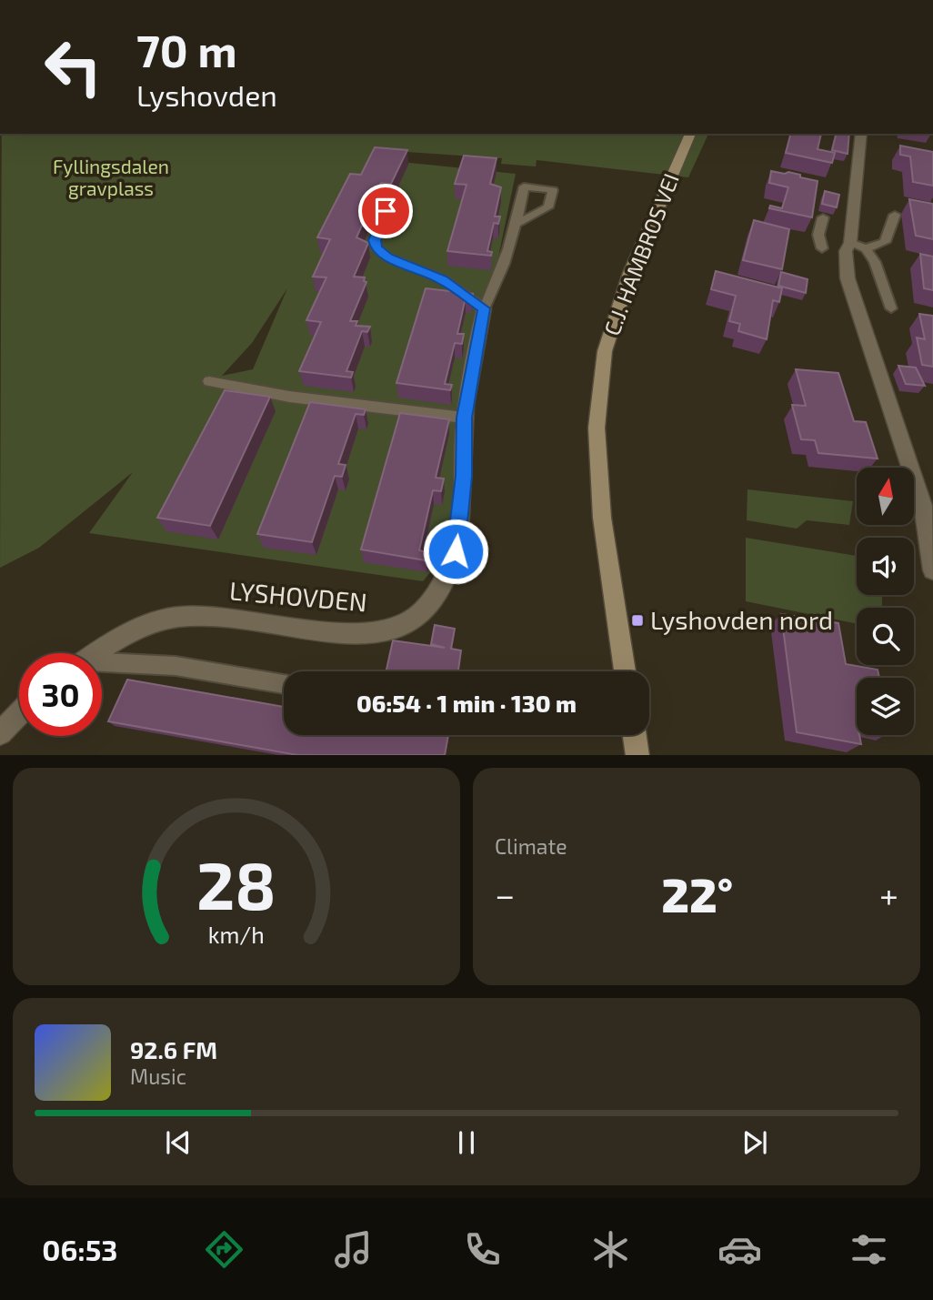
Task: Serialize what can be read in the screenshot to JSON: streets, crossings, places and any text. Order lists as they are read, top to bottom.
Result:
{
  "streets": {
    "main road": ["C.J. HAMBROS VEI"],
    "street": ["LYSHOVDEN"]
  },
  "parks": ["Fyllingsdalen gravplass"],
  "places": {
    "transit": ["Lyshovden nord"]
  },
  "north": "top",
  "page": {
    "turn": ["70 m", "Lyshovden"],
    "limit": "30",
    "trip": "06:54 · 1 min · 130 m",
    "tile": "Climate",
    "heat": ["−", "22°", "+"],
    "song": ["92.6 FM", "Music"],
    "tabs": "06:53",
    "gauge": ["28", "km/h"]
  }
}
